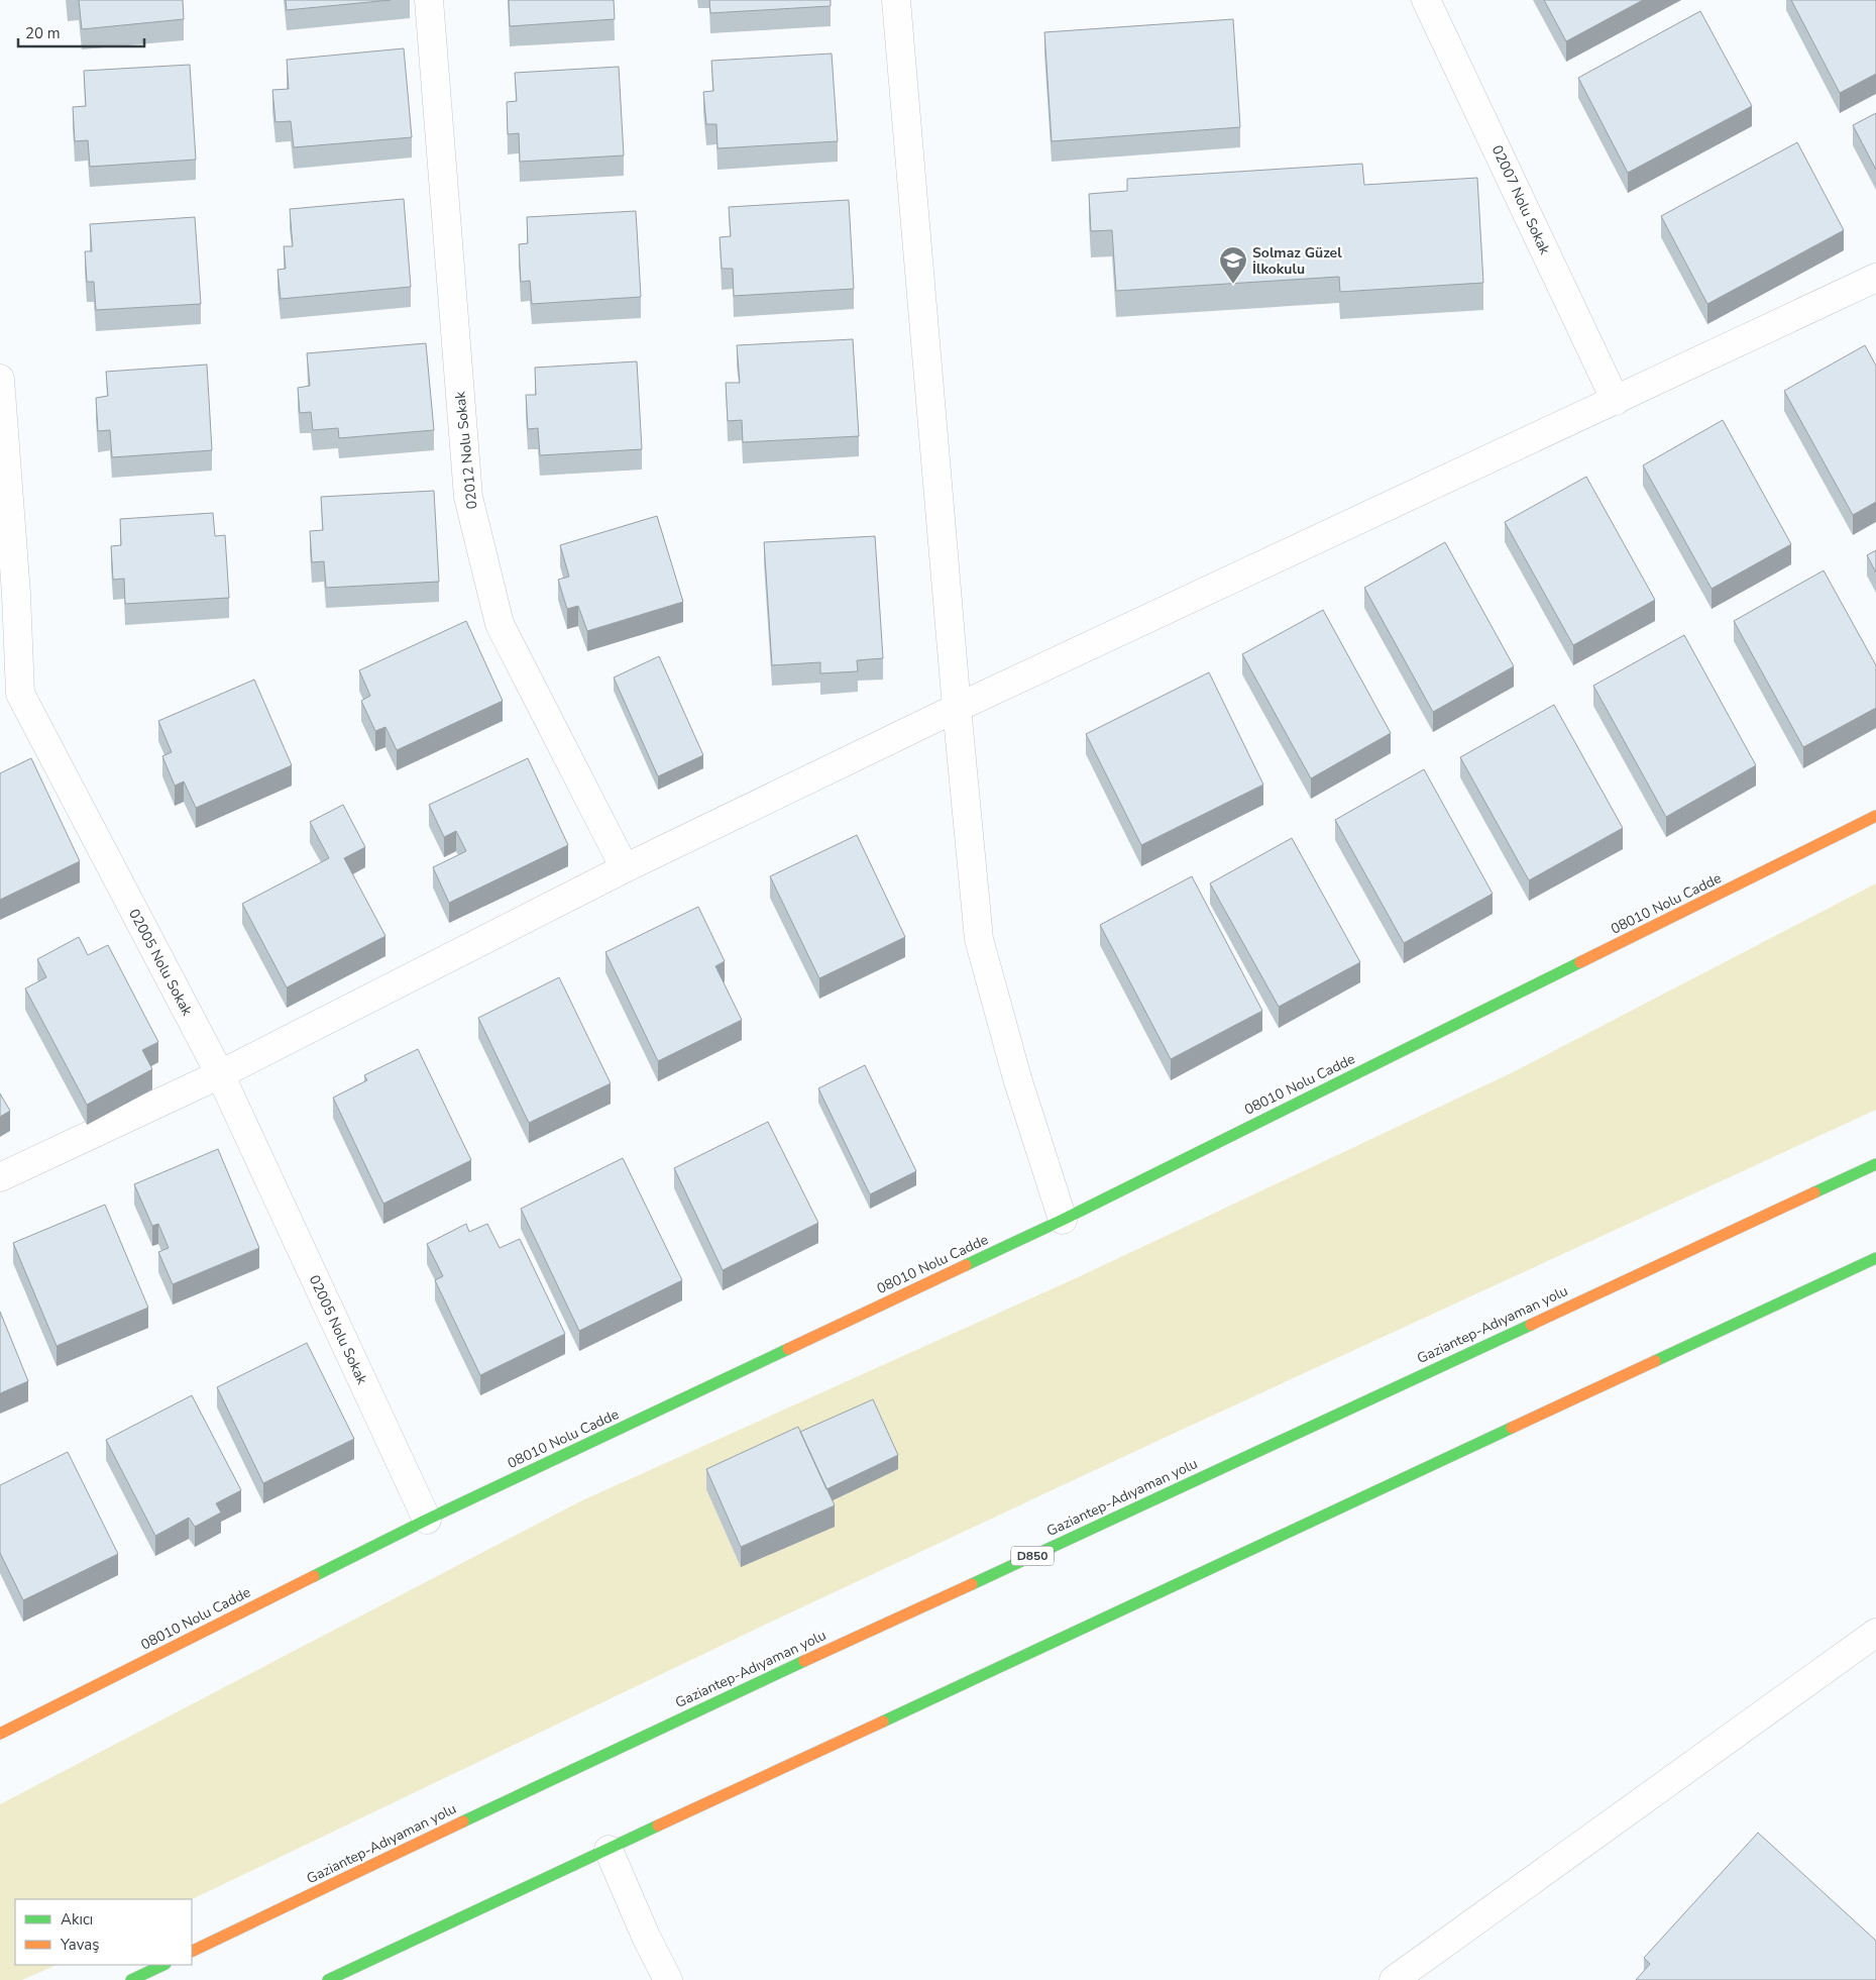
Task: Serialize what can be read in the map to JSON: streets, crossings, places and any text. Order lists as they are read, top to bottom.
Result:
{
  "streets": {
    "main road": ["08010 Nolu Cadde", "Gaziantep-Adıyaman yolu", "D850"],
    "street": ["02007 Nolu Sokak", "02012 Nolu Sokak", "02005 Nolu Sokak"]
  },
  "crossings": [
    ["08010 Nolu Cadde", "02005 Nolu Sokak"]
  ],
  "places": {
    "school or university": ["Solmaz Güzel İlkokulu"]
  },
  "legend": ["Akıcı", "Yavaş"],
  "scale_bar": "20 m"
}
